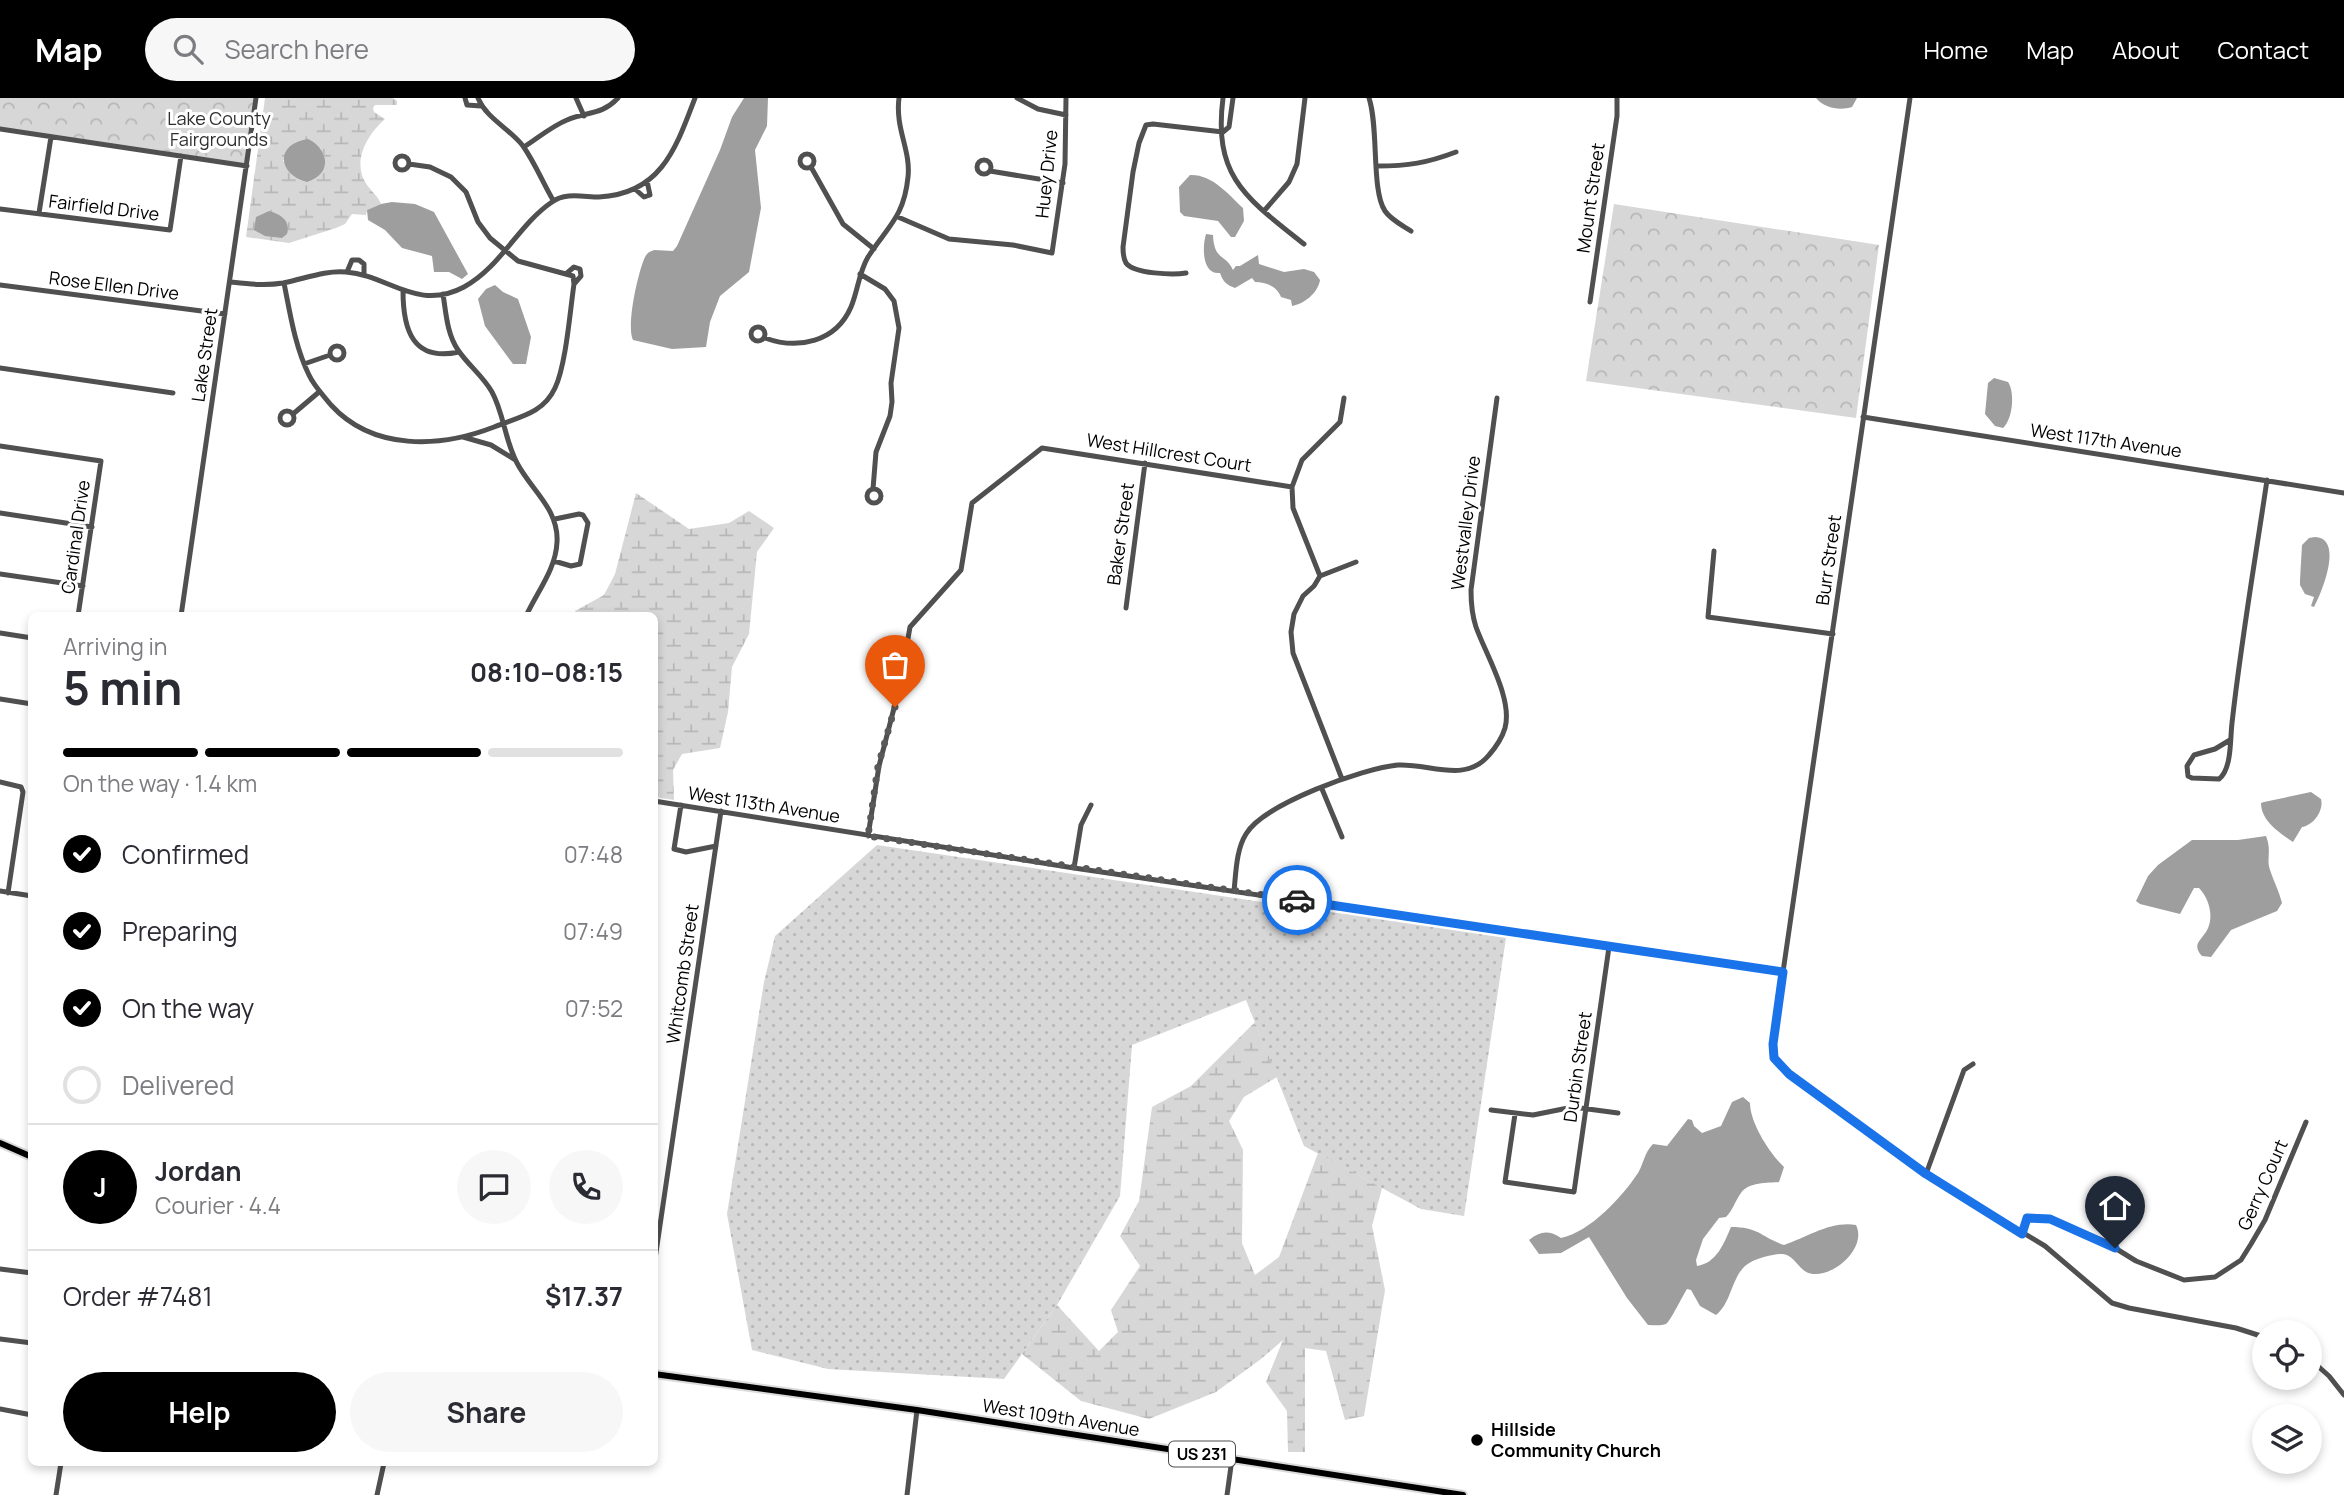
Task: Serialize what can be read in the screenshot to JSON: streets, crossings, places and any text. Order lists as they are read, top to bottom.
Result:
{
  "streets": {
    "main road": ["West 109th Avenue", "US 231"],
    "street": [
      "Huey Drive",
      "Mount Street",
      "Fairfield Drive",
      "Rose Ellen Drive",
      "Lake Street",
      "West 117th Avenue",
      "West Hillcrest Court",
      "Westvalley Drive",
      "Baker Street",
      "Cardinal Drive",
      "Burr Street",
      "West 113th Avenue",
      "Whitcomb Street",
      "Durbin Street",
      "Gerry Court"
    ]
  },
  "crossings": [
    ["Rose Ellen Drive", "Lake Street"],
    ["West 117th Avenue", "Burr Street"],
    ["West Hillcrest Court", "Baker Street"],
    ["West Hillcrest Court", "West 113th Avenue"],
    ["Westvalley Drive", "West 113th Avenue"],
    ["Burr Street", "West 113th Avenue"],
    ["Burr Street", "Gerry Court"],
    ["West 113th Avenue", "Whitcomb Street"],
    ["West 113th Avenue", "Durbin Street"]
  ],
  "parks": ["Lake County Fairgrounds"],
  "places": ["Hillside Community Church"],
  "page": {
    "header": "Map",
    "search": "Search here",
    "nav": [
      "Home",
      "Map",
      "About",
      "Contact"
    ],
    "heading": ["5 min", "Arriving in", "08:10–08:15"],
    "panel": [
      "Jordan",
      "Courier · 4.4",
      "Order #7481",
      "$17.37"
    ],
    "bar": "On the way · 1.4 km",
    "list": [
      ["Confirmed", "07:48"],
      ["Preparing", "07:49"],
      ["On the way", "07:52"],
      "Delivered"
    ],
    "round": "J",
    "buttons": ["Help", "Share"]
  }
}
